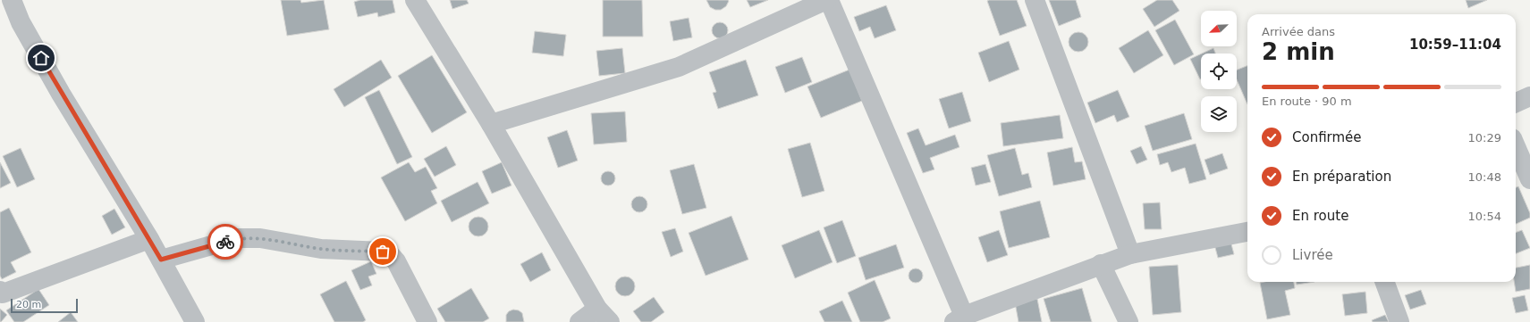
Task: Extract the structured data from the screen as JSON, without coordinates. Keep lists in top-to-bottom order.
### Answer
{
  "scale_bar": "20 m",
  "north": "bottom left",
  "page": {
    "heading": ["2 min", "Arrivée dans", "10:59–11:04"],
    "bar": "En route · 90 m",
    "list": [
      ["Confirmée", "10:29"],
      ["En préparation", "10:48"],
      ["En route", "10:54"],
      "Livrée"
    ],
    "scale": "20 m"
  }
}
